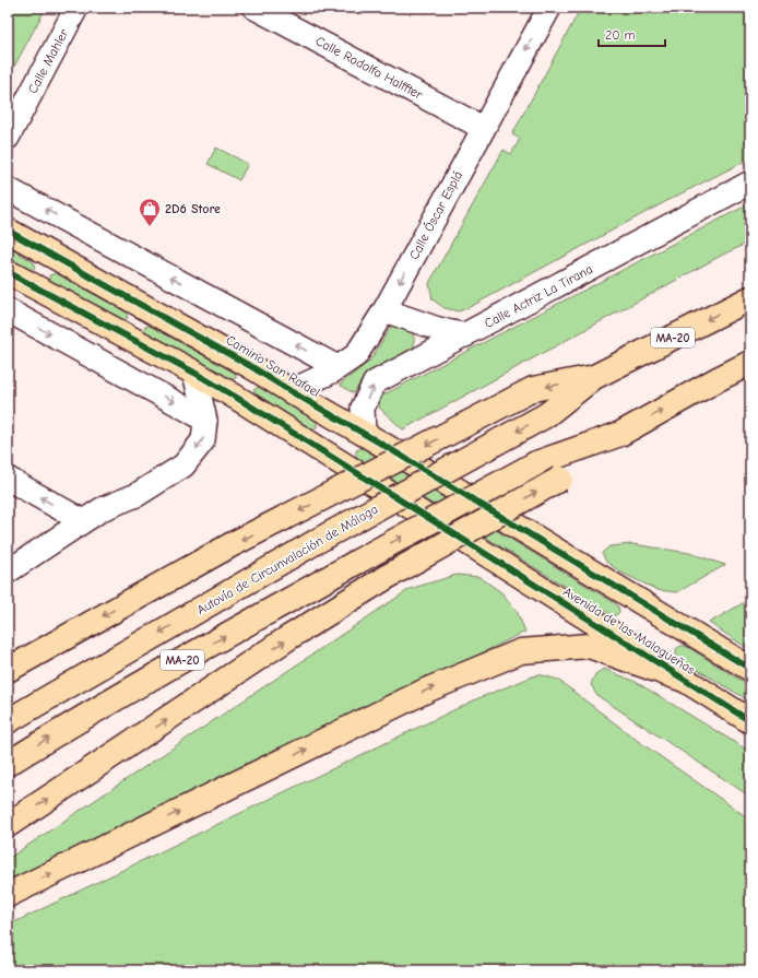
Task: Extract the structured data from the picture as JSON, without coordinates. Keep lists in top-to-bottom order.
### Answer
{
  "streets": {
    "main road": [
      "MA-20",
      "Camino San Rafael",
      "Autovía de Circunvalación de Málaga",
      "Avenida de las Malagueñas"
    ],
    "street": [
      "Calle Mahler",
      "Calle Rodolfo Halffter",
      "Calle Óscar Esplá",
      "Calle Actriz La Tirana"
    ]
  },
  "crossings": [
    ["Calle Rodolfo Halffter", "Calle Óscar Esplá"],
    ["Calle Óscar Esplá", "Camino San Rafael"],
    ["Calle Actriz La Tirana", "Camino San Rafael"]
  ],
  "one_way": ["Calle Óscar Esplá"],
  "places": {
    "shop": ["2D6 Store"]
  },
  "scale_bar": "20 m"
}
